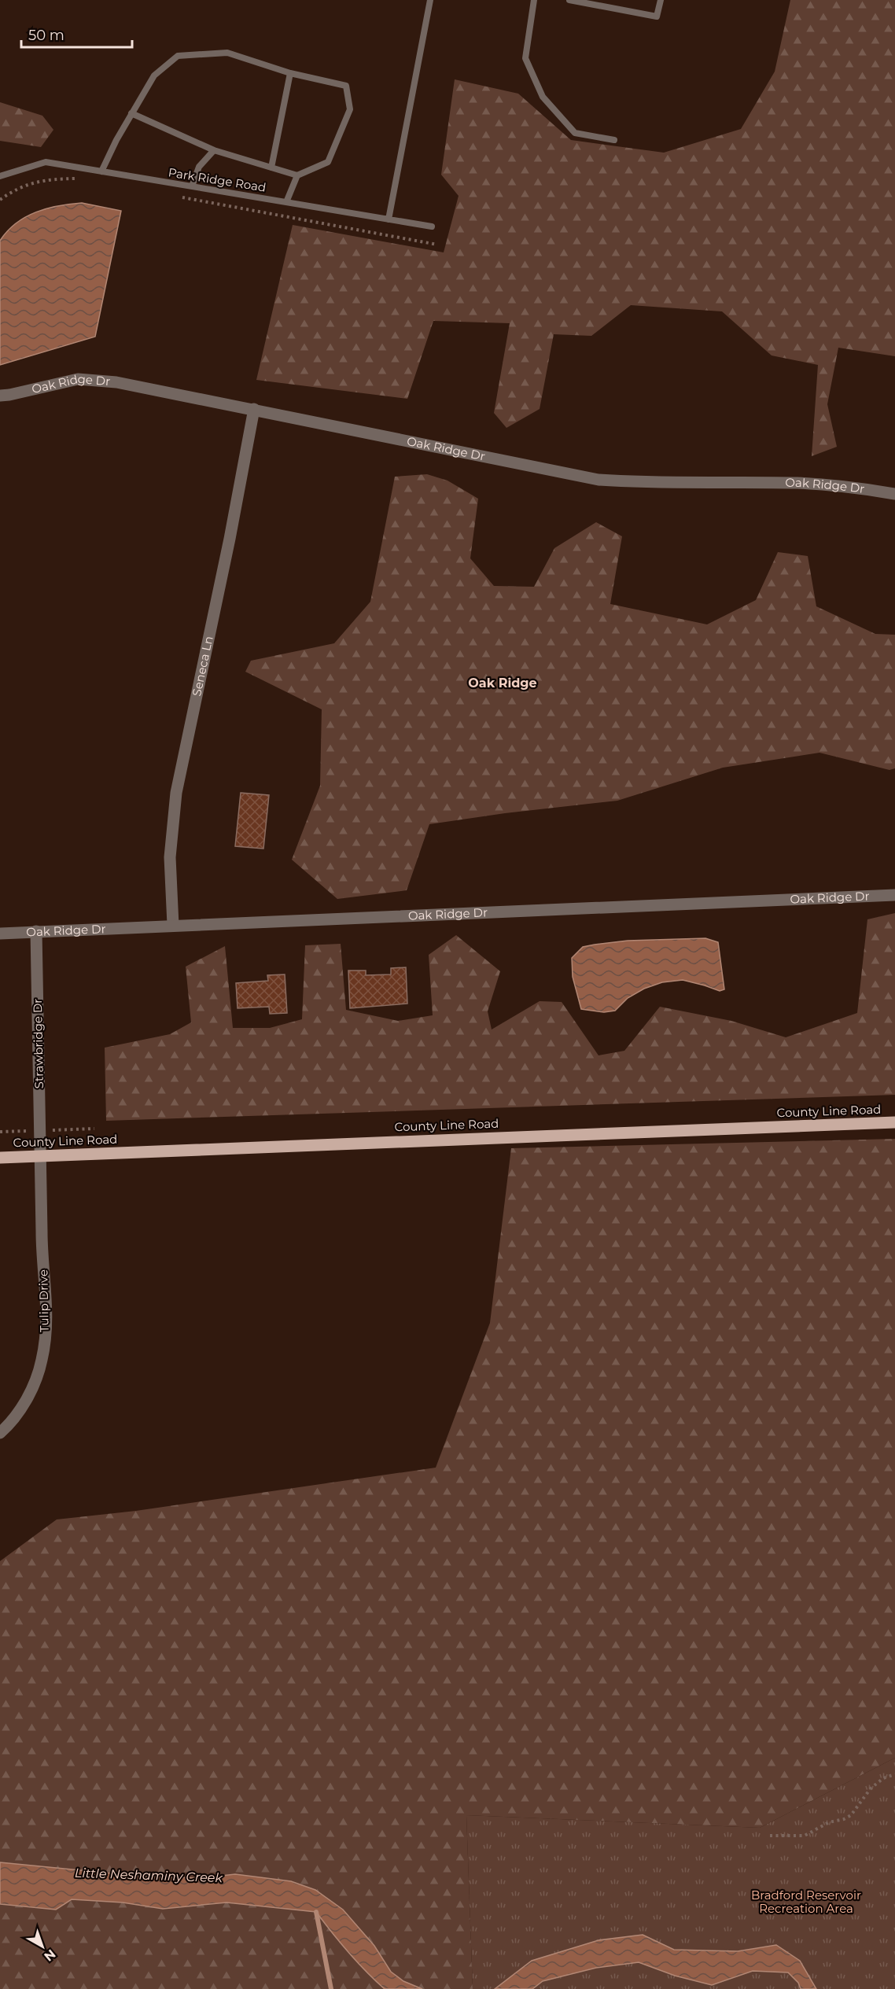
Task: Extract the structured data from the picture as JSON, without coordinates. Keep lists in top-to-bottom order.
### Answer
{
  "streets": {
    "main road": ["County Line Road"],
    "street": [
      "Oak Ridge Dr",
      "Seneca Ln",
      "Strawbridge Dr",
      "Tulip Drive"
    ],
    "lane": ["Park Ridge Road"]
  },
  "crossings": [
    ["Oak Ridge Dr", "Seneca Ln"],
    ["Oak Ridge Dr", "Strawbridge Dr"],
    ["Strawbridge Dr", "County Line Road"],
    ["Strawbridge Dr", "Tulip Drive"],
    ["County Line Road", "Tulip Drive"]
  ],
  "districts": ["Oak Ridge"],
  "water": ["Little Neshaminy Creek"],
  "parks": ["Bradford Reservoir Recreation Area"],
  "scale_bar": "50 m",
  "north": "bottom right"
}
